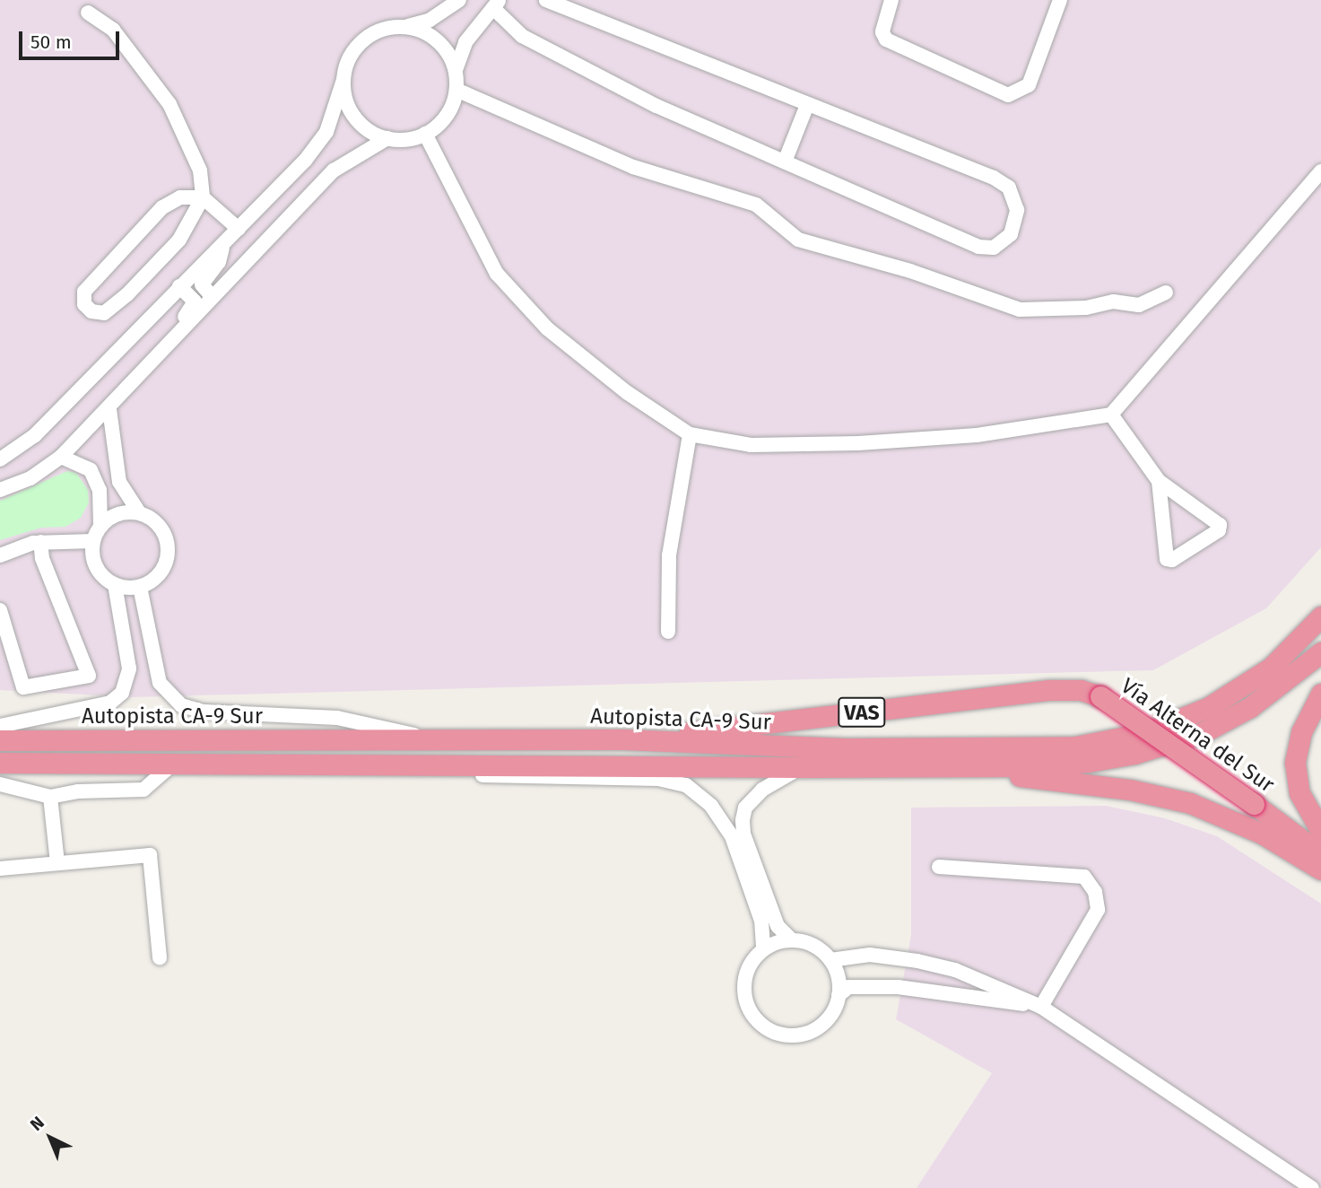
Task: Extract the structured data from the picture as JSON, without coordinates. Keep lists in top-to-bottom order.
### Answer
{
  "streets": {
    "highway": ["VAS", "Autopista CA-9 Sur", "Vía Alterna del Sur"]
  },
  "crossings": [
    ["Autopista CA-9 Sur", "Vía Alterna del Sur"]
  ],
  "scale_bar": "50 m",
  "north": "top left"
}
